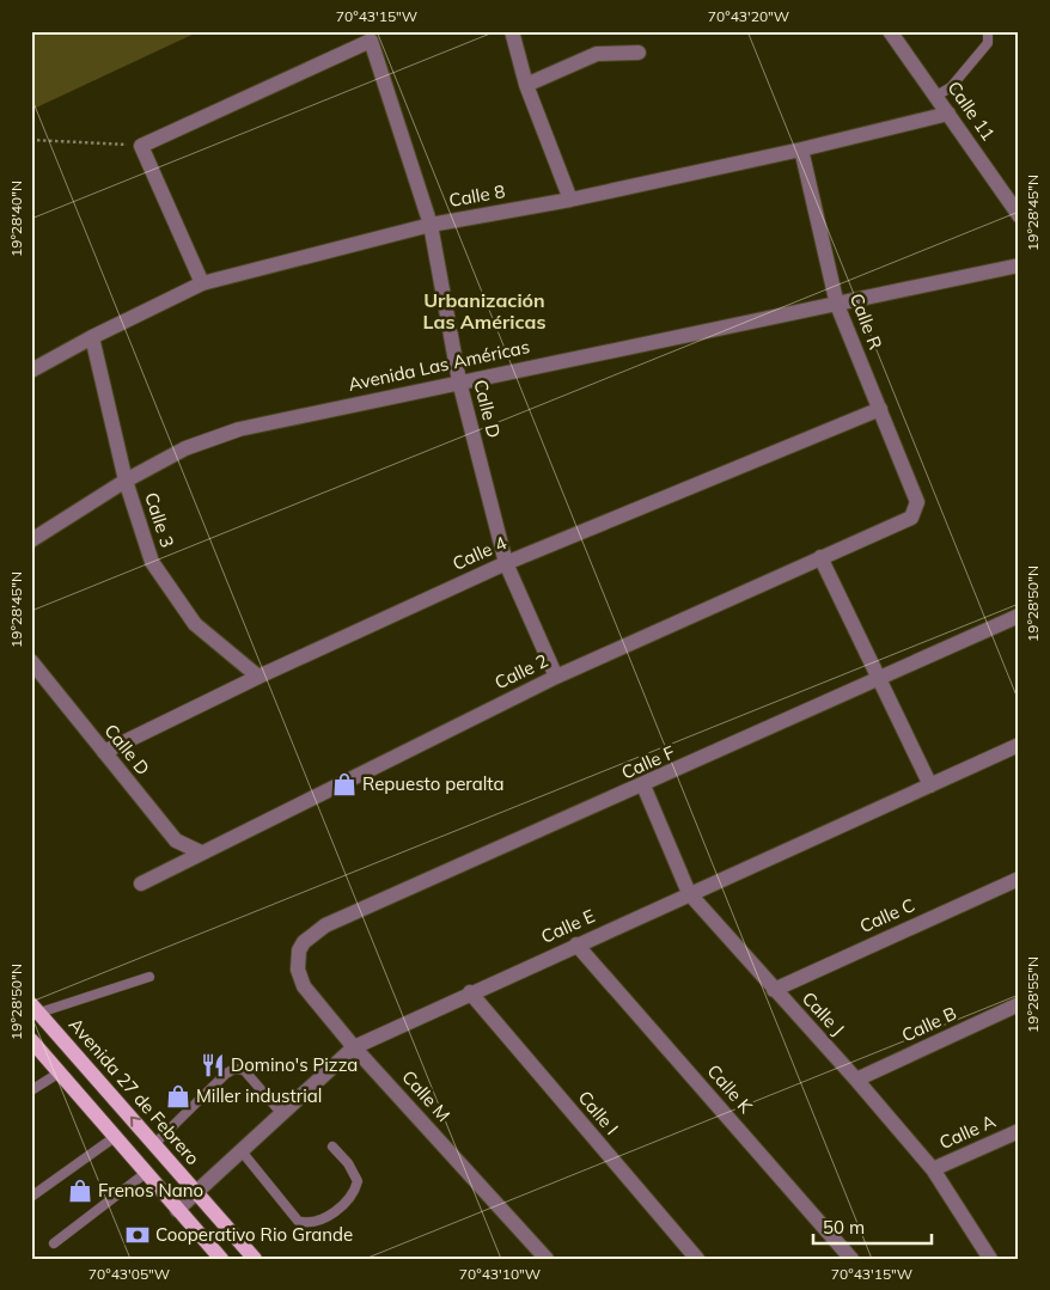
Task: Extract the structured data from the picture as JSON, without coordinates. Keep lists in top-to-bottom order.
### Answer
{
  "streets": {
    "main road": ["Avenida 27 de Febrero"],
    "street": [
      "Calle 11",
      "Calle 8",
      "Calle R",
      "Avenida Las Américas",
      "Calle D",
      "Calle 3",
      "Calle 4",
      "Calle 2",
      "Calle F",
      "Calle C",
      "Calle E",
      "Calle J",
      "Calle B",
      "Calle K",
      "Calle M",
      "Calle I",
      "Calle A"
    ]
  },
  "crossings": [
    ["Calle 11", "Calle 8"],
    ["Calle 8", "Calle R"],
    ["Calle 8", "Calle D"],
    ["Calle 8", "Calle 3"],
    ["Calle R", "Avenida Las Américas"],
    ["Calle R", "Calle 4"],
    ["Calle R", "Calle 2"],
    ["Avenida Las Américas", "Calle D"],
    ["Avenida Las Américas", "Calle 3"],
    ["Calle D", "Calle 4"],
    ["Calle D", "Calle 2"],
    ["Calle 3", "Calle 4"],
    ["Calle F", "Calle J"],
    ["Calle F", "Calle M"],
    ["Calle C", "Calle J"],
    ["Calle E", "Calle J"],
    ["Calle E", "Calle K"],
    ["Calle E", "Avenida 27 de Febrero"],
    ["Calle E", "Calle M"],
    ["Calle E", "Calle I"],
    ["Calle J", "Calle B"],
    ["Calle J", "Calle A"]
  ],
  "districts": ["Urbanización Las Américas"],
  "places": {
    "shop": ["Repuesto peralta", "Miller industrial", "Frenos Nano"],
    "restaurant": ["Domino's Pizza"],
    "bank": ["Cooperativo Rio Grande"]
  },
  "scale_bar": "50 m",
  "coordinates": [
    "70°43'15\"W",
    "70°43'20\"W",
    "19°28'45\"N",
    "19°28'40\"N",
    "19°28'50\"N",
    "19°28'55\"N",
    "70°43'05\"W",
    "70°43'10\"W"
  ]
}
